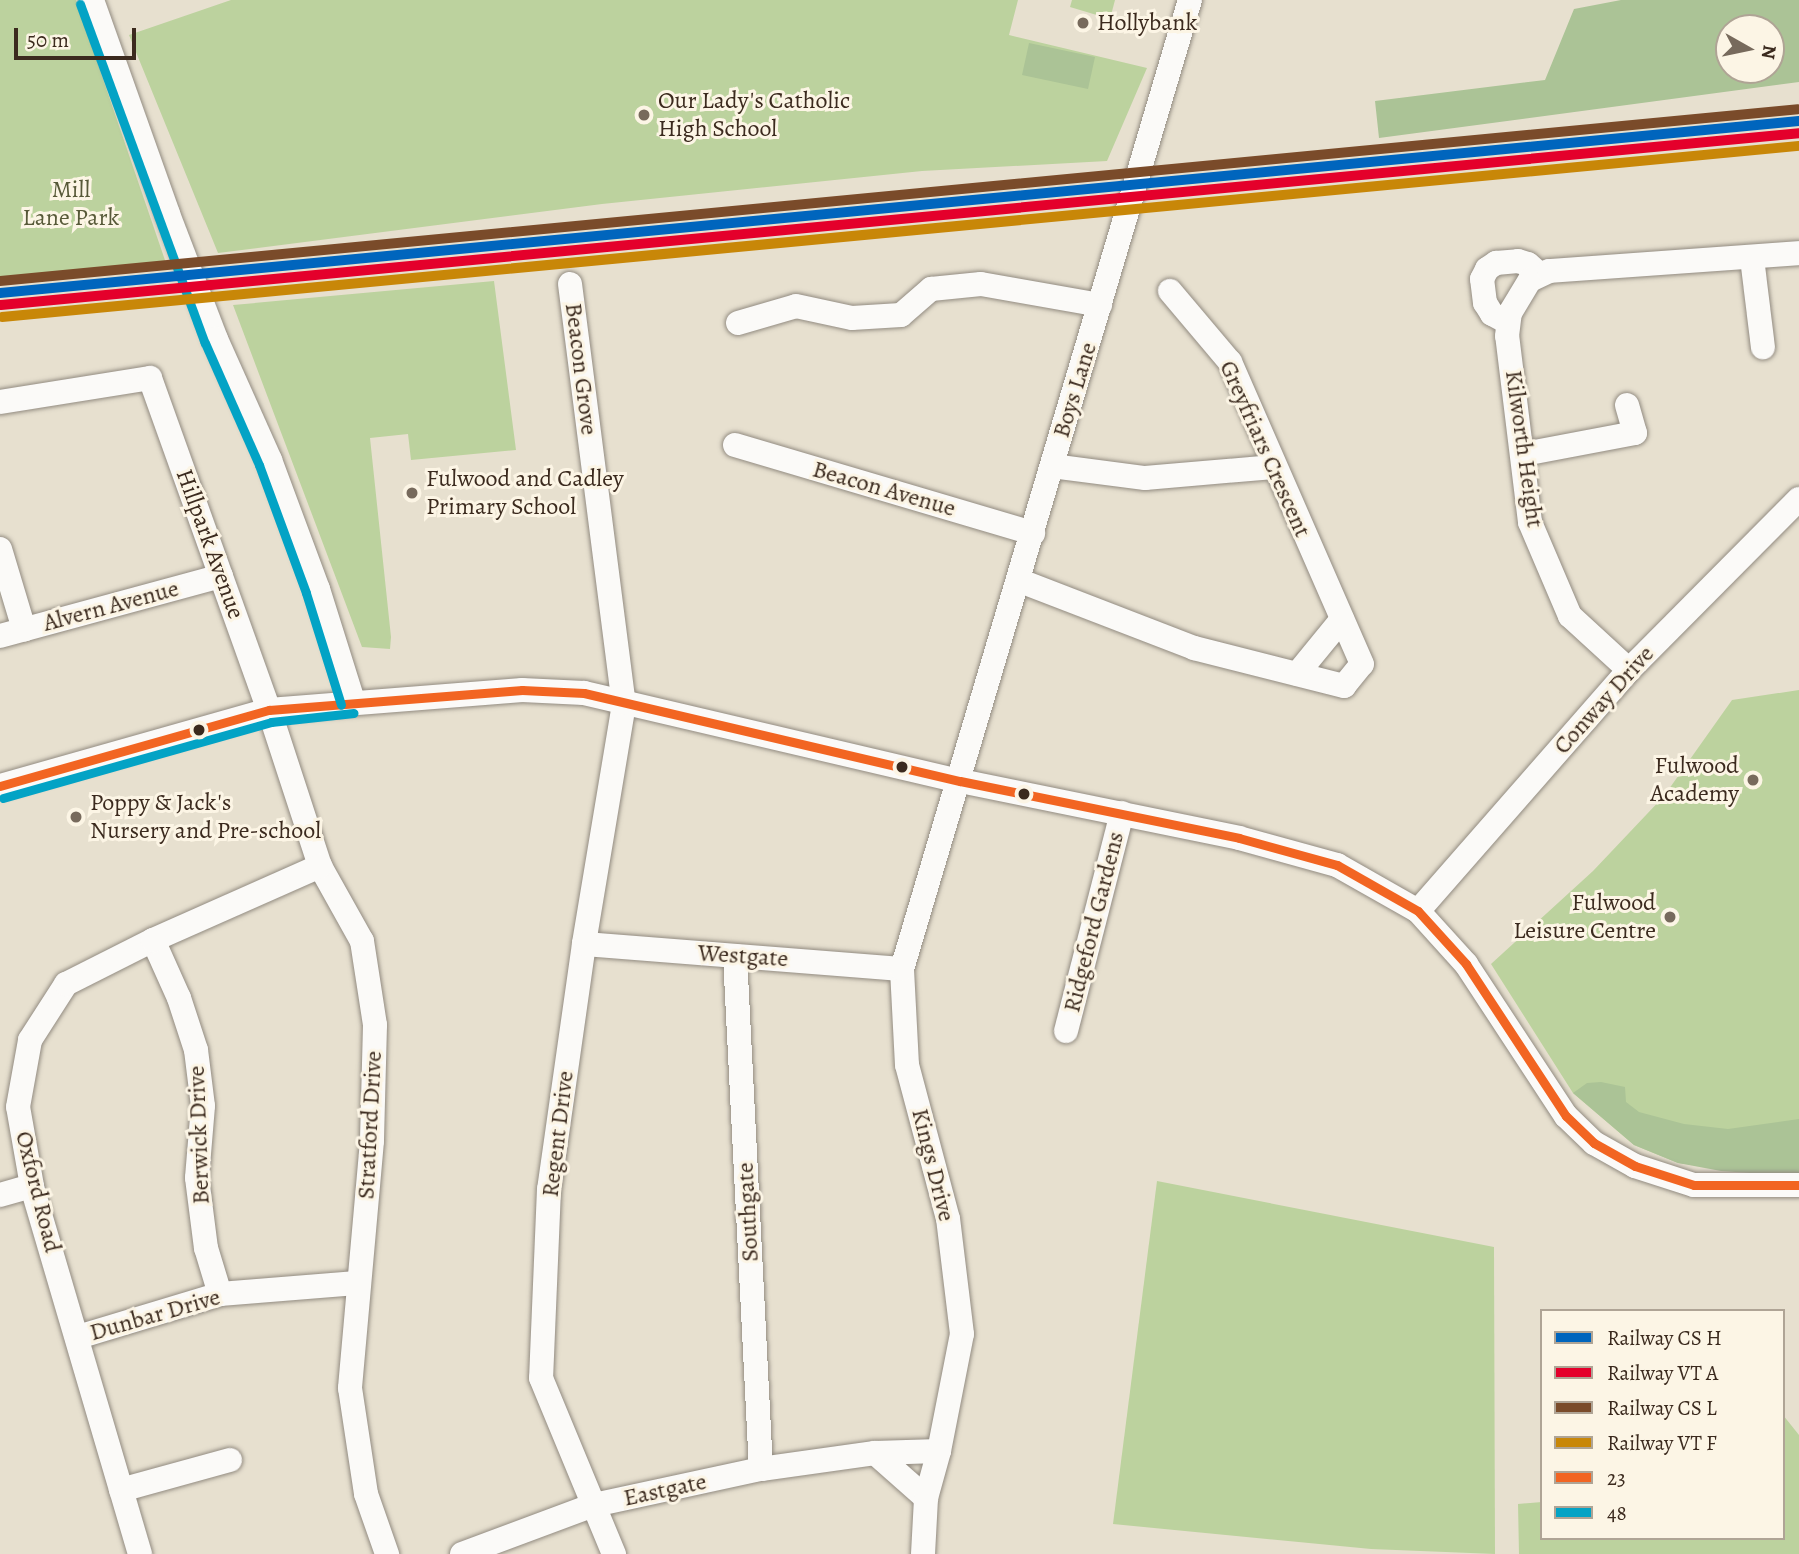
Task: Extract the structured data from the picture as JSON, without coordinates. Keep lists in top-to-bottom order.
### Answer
{
  "streets": {
    "street": [
      "Beacon Grove",
      "Boys Lane",
      "Greyfriars Crescent",
      "Kilworth Height",
      "Beacon Avenue",
      "Hillpark Avenue",
      "Alvern Avenue",
      "Conway Drive",
      "Ridgeford Gardens",
      "Westgate",
      "Stratford Drive",
      "Regent Drive",
      "Berwick Drive",
      "Kings Drive",
      "Oxford Road",
      "Southgate",
      "Dunbar Drive",
      "Eastgate"
    ]
  },
  "crossings": [
    ["Beacon Grove", "Regent Drive"],
    ["Boys Lane", "Greyfriars Crescent"],
    ["Boys Lane", "Beacon Avenue"],
    ["Boys Lane", "Kings Drive"],
    ["Kilworth Height", "Conway Drive"],
    ["Hillpark Avenue", "Alvern Avenue"],
    ["Hillpark Avenue", "Stratford Drive"],
    ["Westgate", "Regent Drive"],
    ["Westgate", "Kings Drive"],
    ["Westgate", "Southgate"],
    ["Stratford Drive", "Oxford Road"],
    ["Stratford Drive", "Dunbar Drive"],
    ["Regent Drive", "Eastgate"],
    ["Berwick Drive", "Oxford Road"],
    ["Berwick Drive", "Dunbar Drive"],
    ["Kings Drive", "Eastgate"],
    ["Oxford Road", "Dunbar Drive"],
    ["Southgate", "Eastgate"]
  ],
  "parks": ["Mill Lane Park"],
  "places": [
    "Hollybank",
    "Our Lady's Catholic High School",
    "Fulwood and Cadley Primary School",
    "Fulwood Academy",
    "Poppy & Jack's Nursery and Pre-school",
    "Fulwood Leisure Centre"
  ],
  "lines": ["transit line 48", "transit line 23"],
  "legend": [
    "Railway CS H",
    "Railway VT A",
    "Railway CS L",
    "Railway VT F",
    "23",
    "48"
  ],
  "scale_bar": "50 m",
  "north": "right"
}
